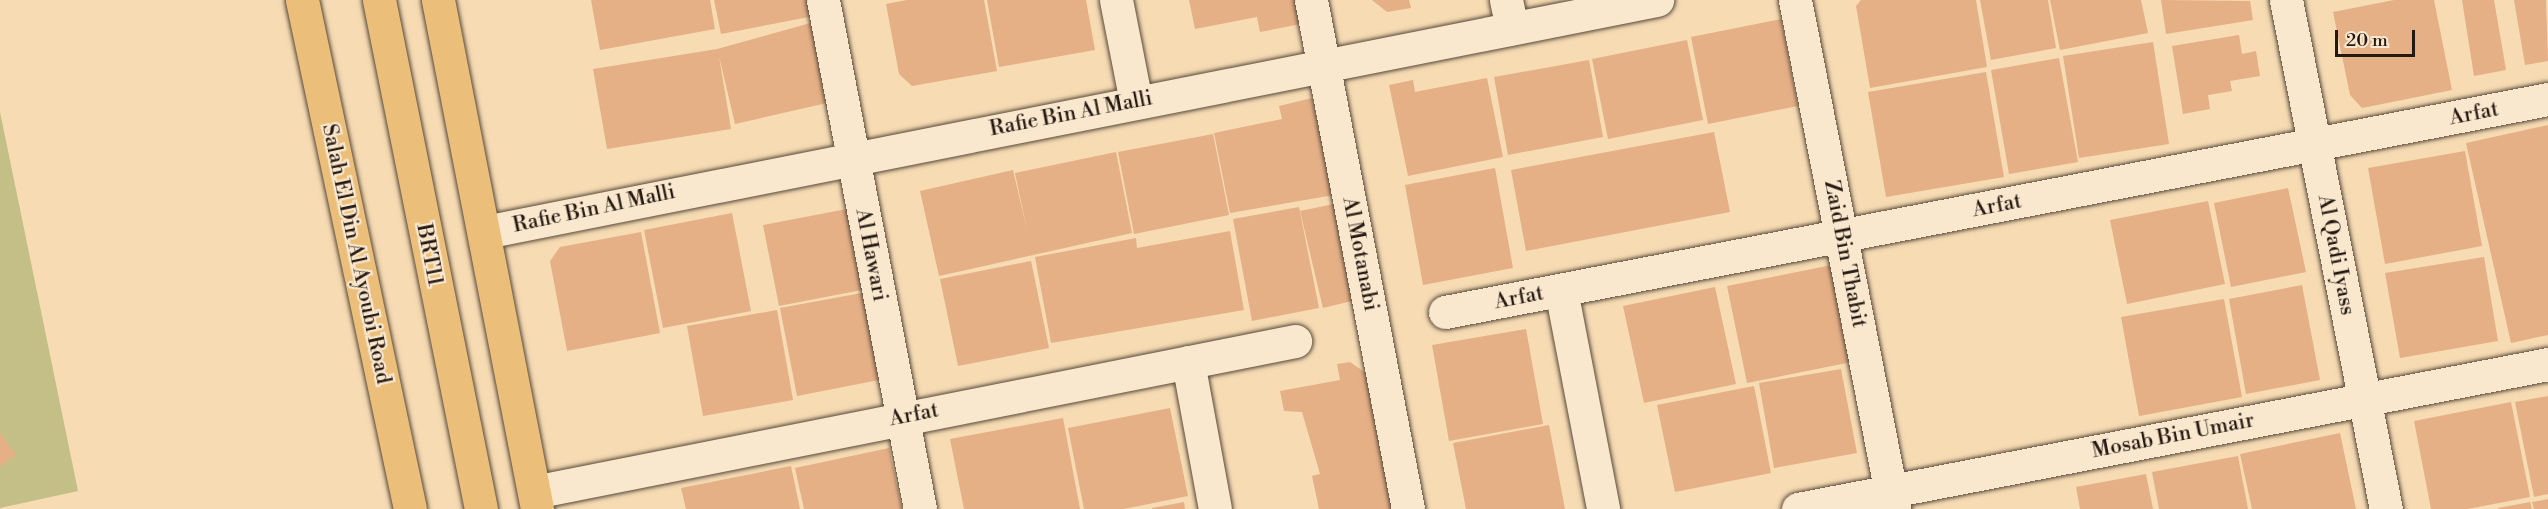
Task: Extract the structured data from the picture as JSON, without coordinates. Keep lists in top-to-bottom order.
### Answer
{
  "streets": {
    "main road": ["Salah El Din Al Ayoubi Road", "BRT11"],
    "street": [
      "Rafie Bin Al Malli",
      "Arfat",
      "Al Motanabi",
      "Zaid Bin Thabit",
      "Al Hawari",
      "Al Qadi Iyass",
      "Mosab Bin Umair"
    ]
  },
  "crossings": [
    ["Rafie Bin Al Malli", "Al Motanabi"],
    ["Rafie Bin Al Malli", "Al Hawari"],
    ["Arfat", "Zaid Bin Thabit"],
    ["Arfat", "Al Hawari"],
    ["Arfat", "Al Qadi Iyass"],
    ["Zaid Bin Thabit", "Mosab Bin Umair"],
    ["Al Qadi Iyass", "Mosab Bin Umair"]
  ],
  "scale_bar": "20 m"
}
